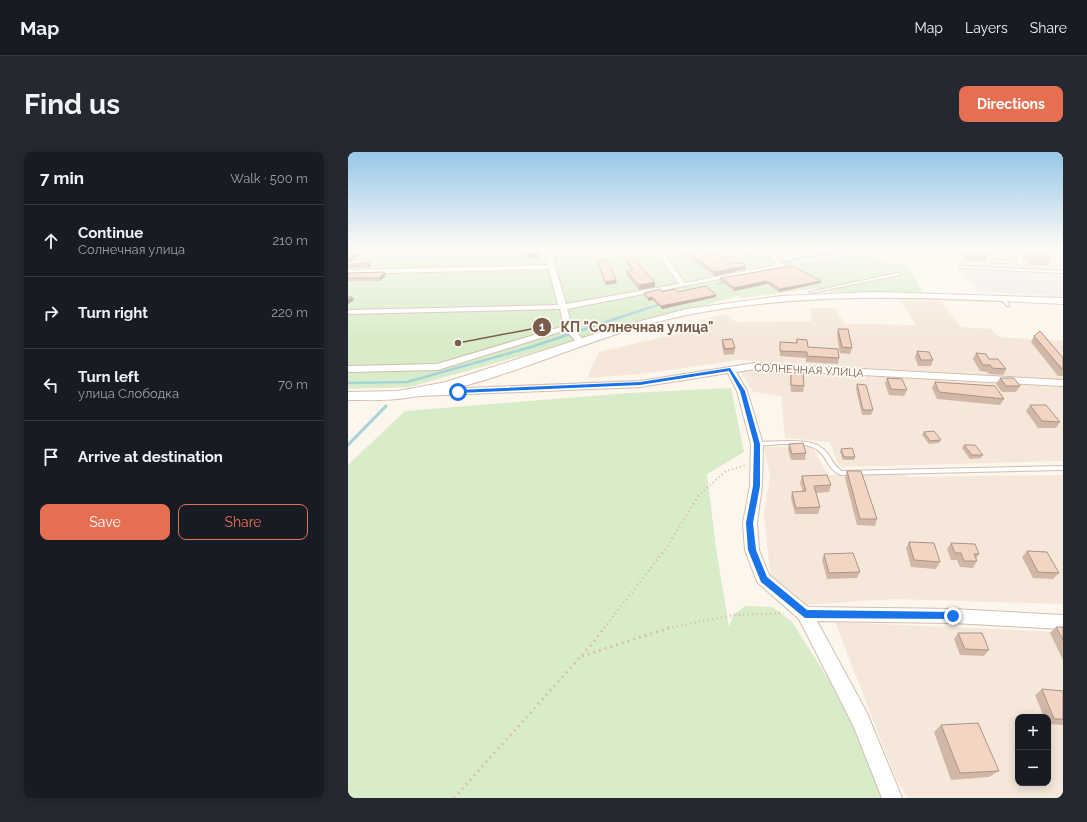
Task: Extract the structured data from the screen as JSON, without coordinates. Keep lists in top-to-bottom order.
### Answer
{
  "streets": {
    "street": ["СОЛНЕЧНАЯ УЛИЦА"]
  },
  "places": ["КП \"Солнечная улица\""],
  "page": {
    "header": "Map",
    "nav": ["Map", "Layers", "Share"],
    "buttons": [
      "Directions",
      ["Save", "Share"]
    ],
    "title": "Find us",
    "heading": ["7 min", "Walk · 500 m"],
    "list": [
      ["Continue", "Солнечная улица", "210 m"],
      ["Turn right", "220 m"],
      ["Turn left", "улица Слободка", "70 m"],
      "Arrive at destination"
    ],
    "map_buttons": ["+", "−"]
  }
}
